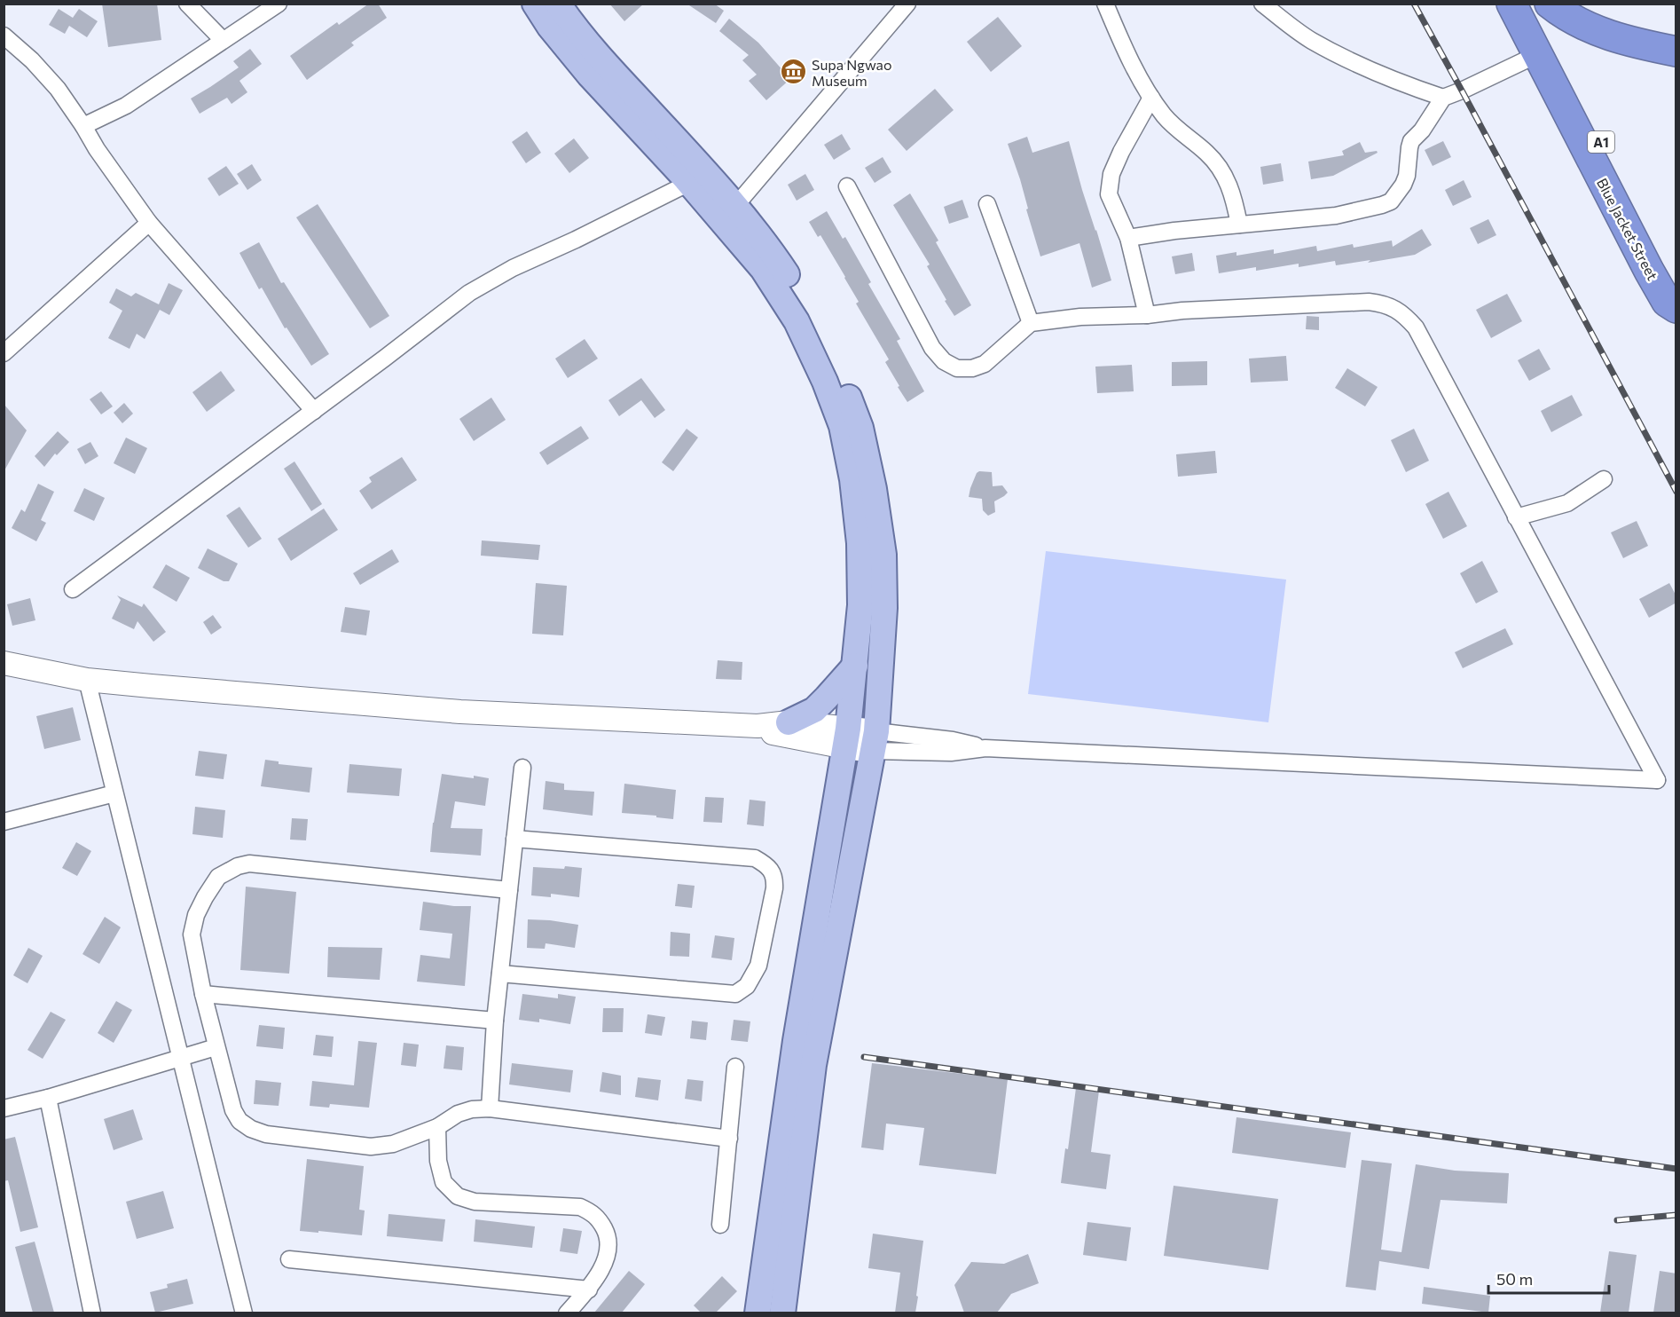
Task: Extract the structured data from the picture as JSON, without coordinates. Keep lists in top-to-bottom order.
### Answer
{
  "streets": {
    "highway": ["A1", "Blue Jacket Street"]
  },
  "places": {
    "museum": ["Supa Ngwao Museum"]
  },
  "scale_bar": "50 m"
}
